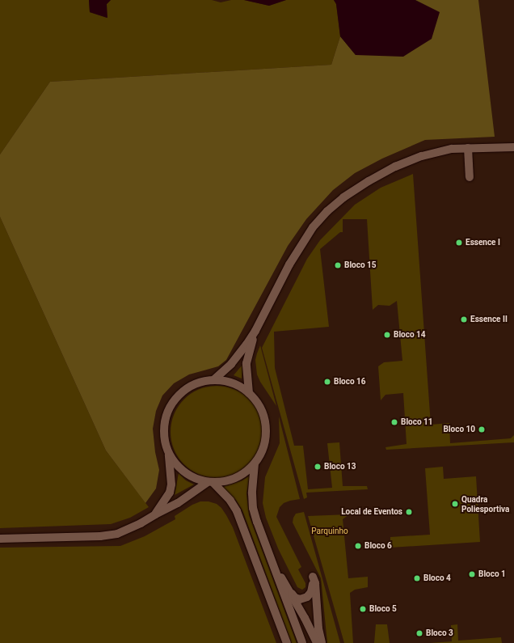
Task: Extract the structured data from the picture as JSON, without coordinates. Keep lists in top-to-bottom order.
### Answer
{
  "parks": ["Parquinho"],
  "places": [
    "Essence I",
    "Bloco 15",
    "Essence II",
    "Bloco 14",
    "Bloco 16",
    "Bloco 11",
    "Bloco 10",
    "Bloco 13",
    "Quadra Poliesportiva",
    "Local de Eventos",
    "Bloco 6",
    "Bloco 1",
    "Bloco 4",
    "Bloco 5",
    "Bloco 3"
  ]
}
